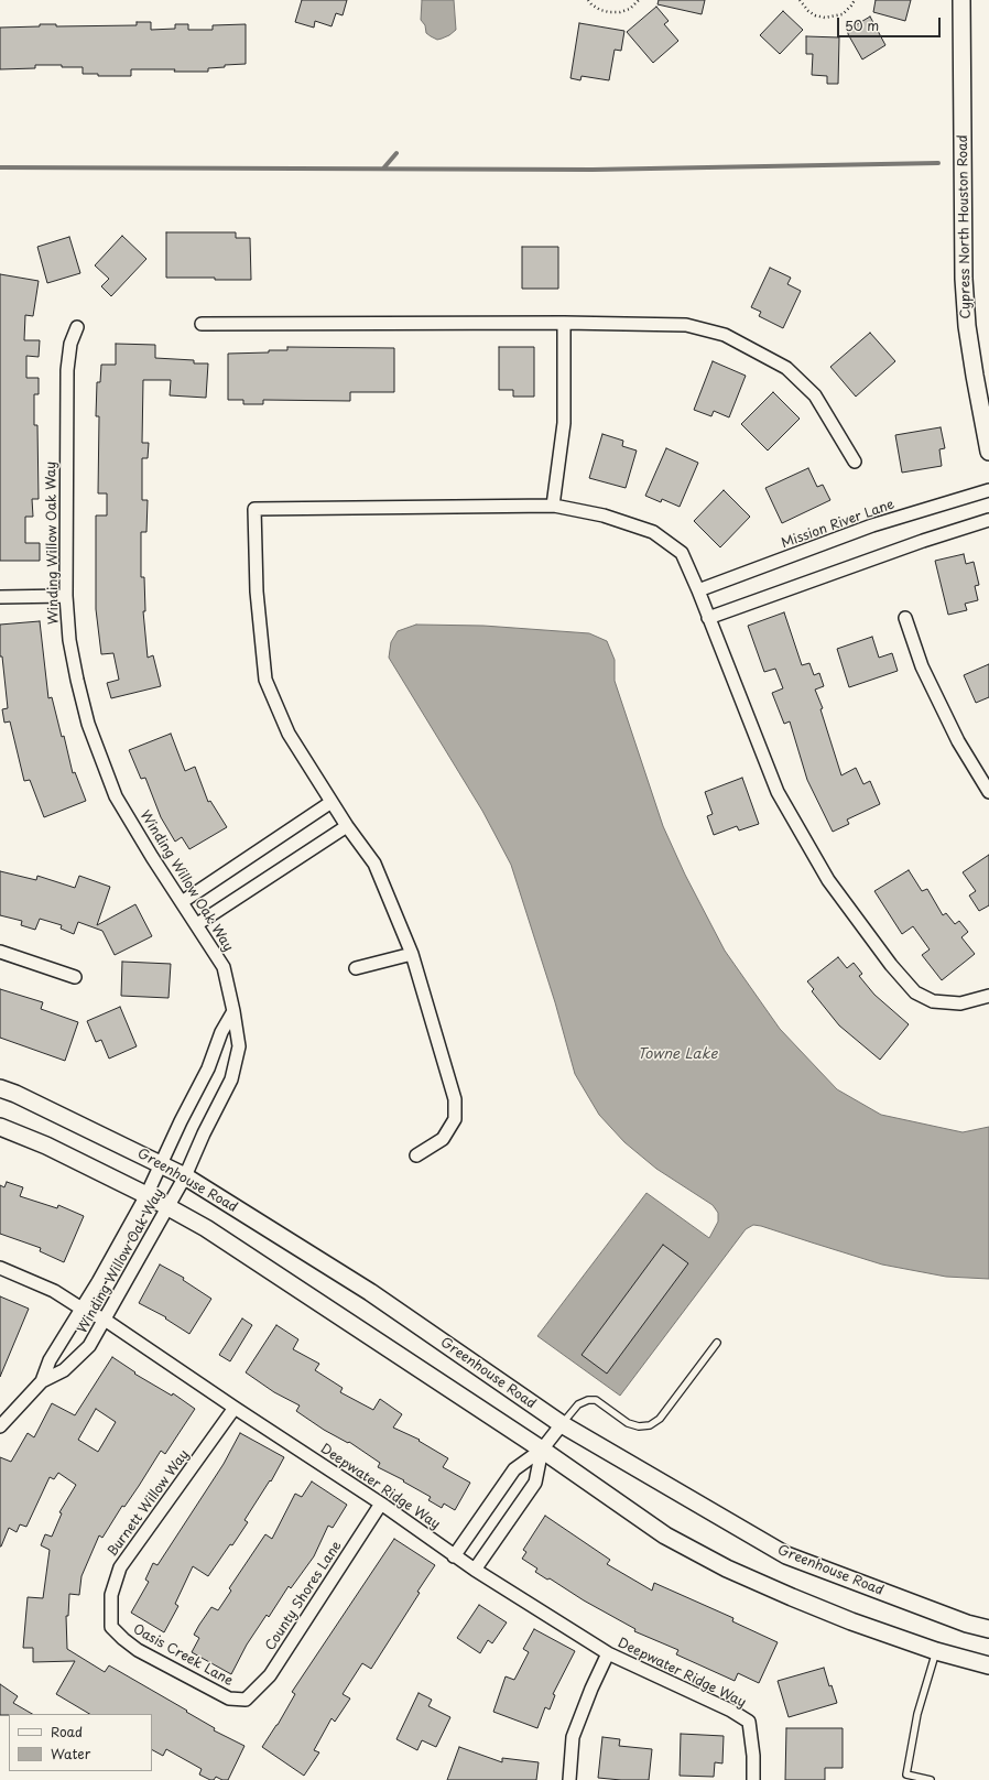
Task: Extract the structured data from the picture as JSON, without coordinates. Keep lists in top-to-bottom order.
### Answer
{
  "streets": {
    "street": [
      "Cypress North Houston Road",
      "Mission River Lane",
      "Winding Willow Oak Way",
      "Greenhouse Road",
      "Deepwater Ridge Way",
      "Burnett Willow Way",
      "County Shores Lane",
      "Oasis Creek Lane"
    ]
  },
  "crossings": [
    ["Winding Willow Oak Way", "Greenhouse Road"],
    ["Winding Willow Oak Way", "Deepwater Ridge Way"],
    ["Deepwater Ridge Way", "Burnett Willow Way"],
    ["Deepwater Ridge Way", "County Shores Lane"],
    ["Burnett Willow Way", "Oasis Creek Lane"],
    ["County Shores Lane", "Oasis Creek Lane"]
  ],
  "water": ["Towne Lake"],
  "legend": ["Road", "Water"],
  "scale_bar": "50 m"
}
